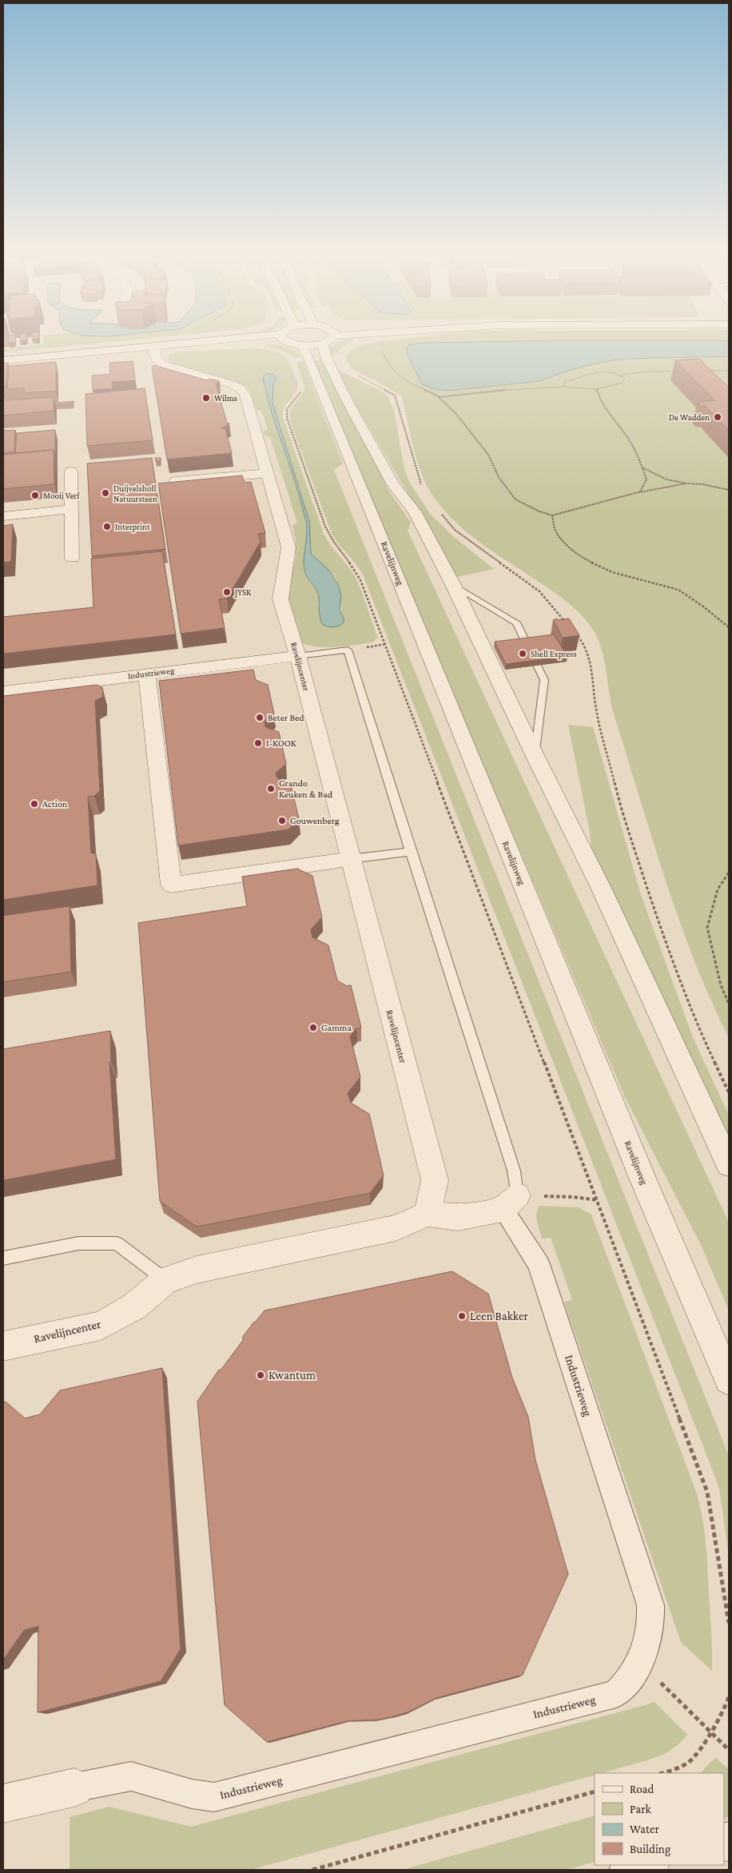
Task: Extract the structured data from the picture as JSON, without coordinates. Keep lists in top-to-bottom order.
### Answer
{
  "streets": {
    "street": ["Ravelijnweg", "Ravelijncenter", "Industrieweg"]
  },
  "crossings": [
    ["Ravelijncenter", "Industrieweg"]
  ],
  "places": [
    "Wilms",
    "De Wadden",
    "Duijvelshoff Natuursteen",
    "Mooij Verf",
    "Interprint",
    "JYSK",
    "Shell Express",
    "Beter Bed",
    "I-KOOK",
    "Grando Keuken & Bad",
    "Action",
    "Gouwenberg",
    "Gamma",
    "Leen Bakker",
    "Kwantum"
  ],
  "legend": [
    "Road",
    "Park",
    "Water",
    "Building"
  ]
}
